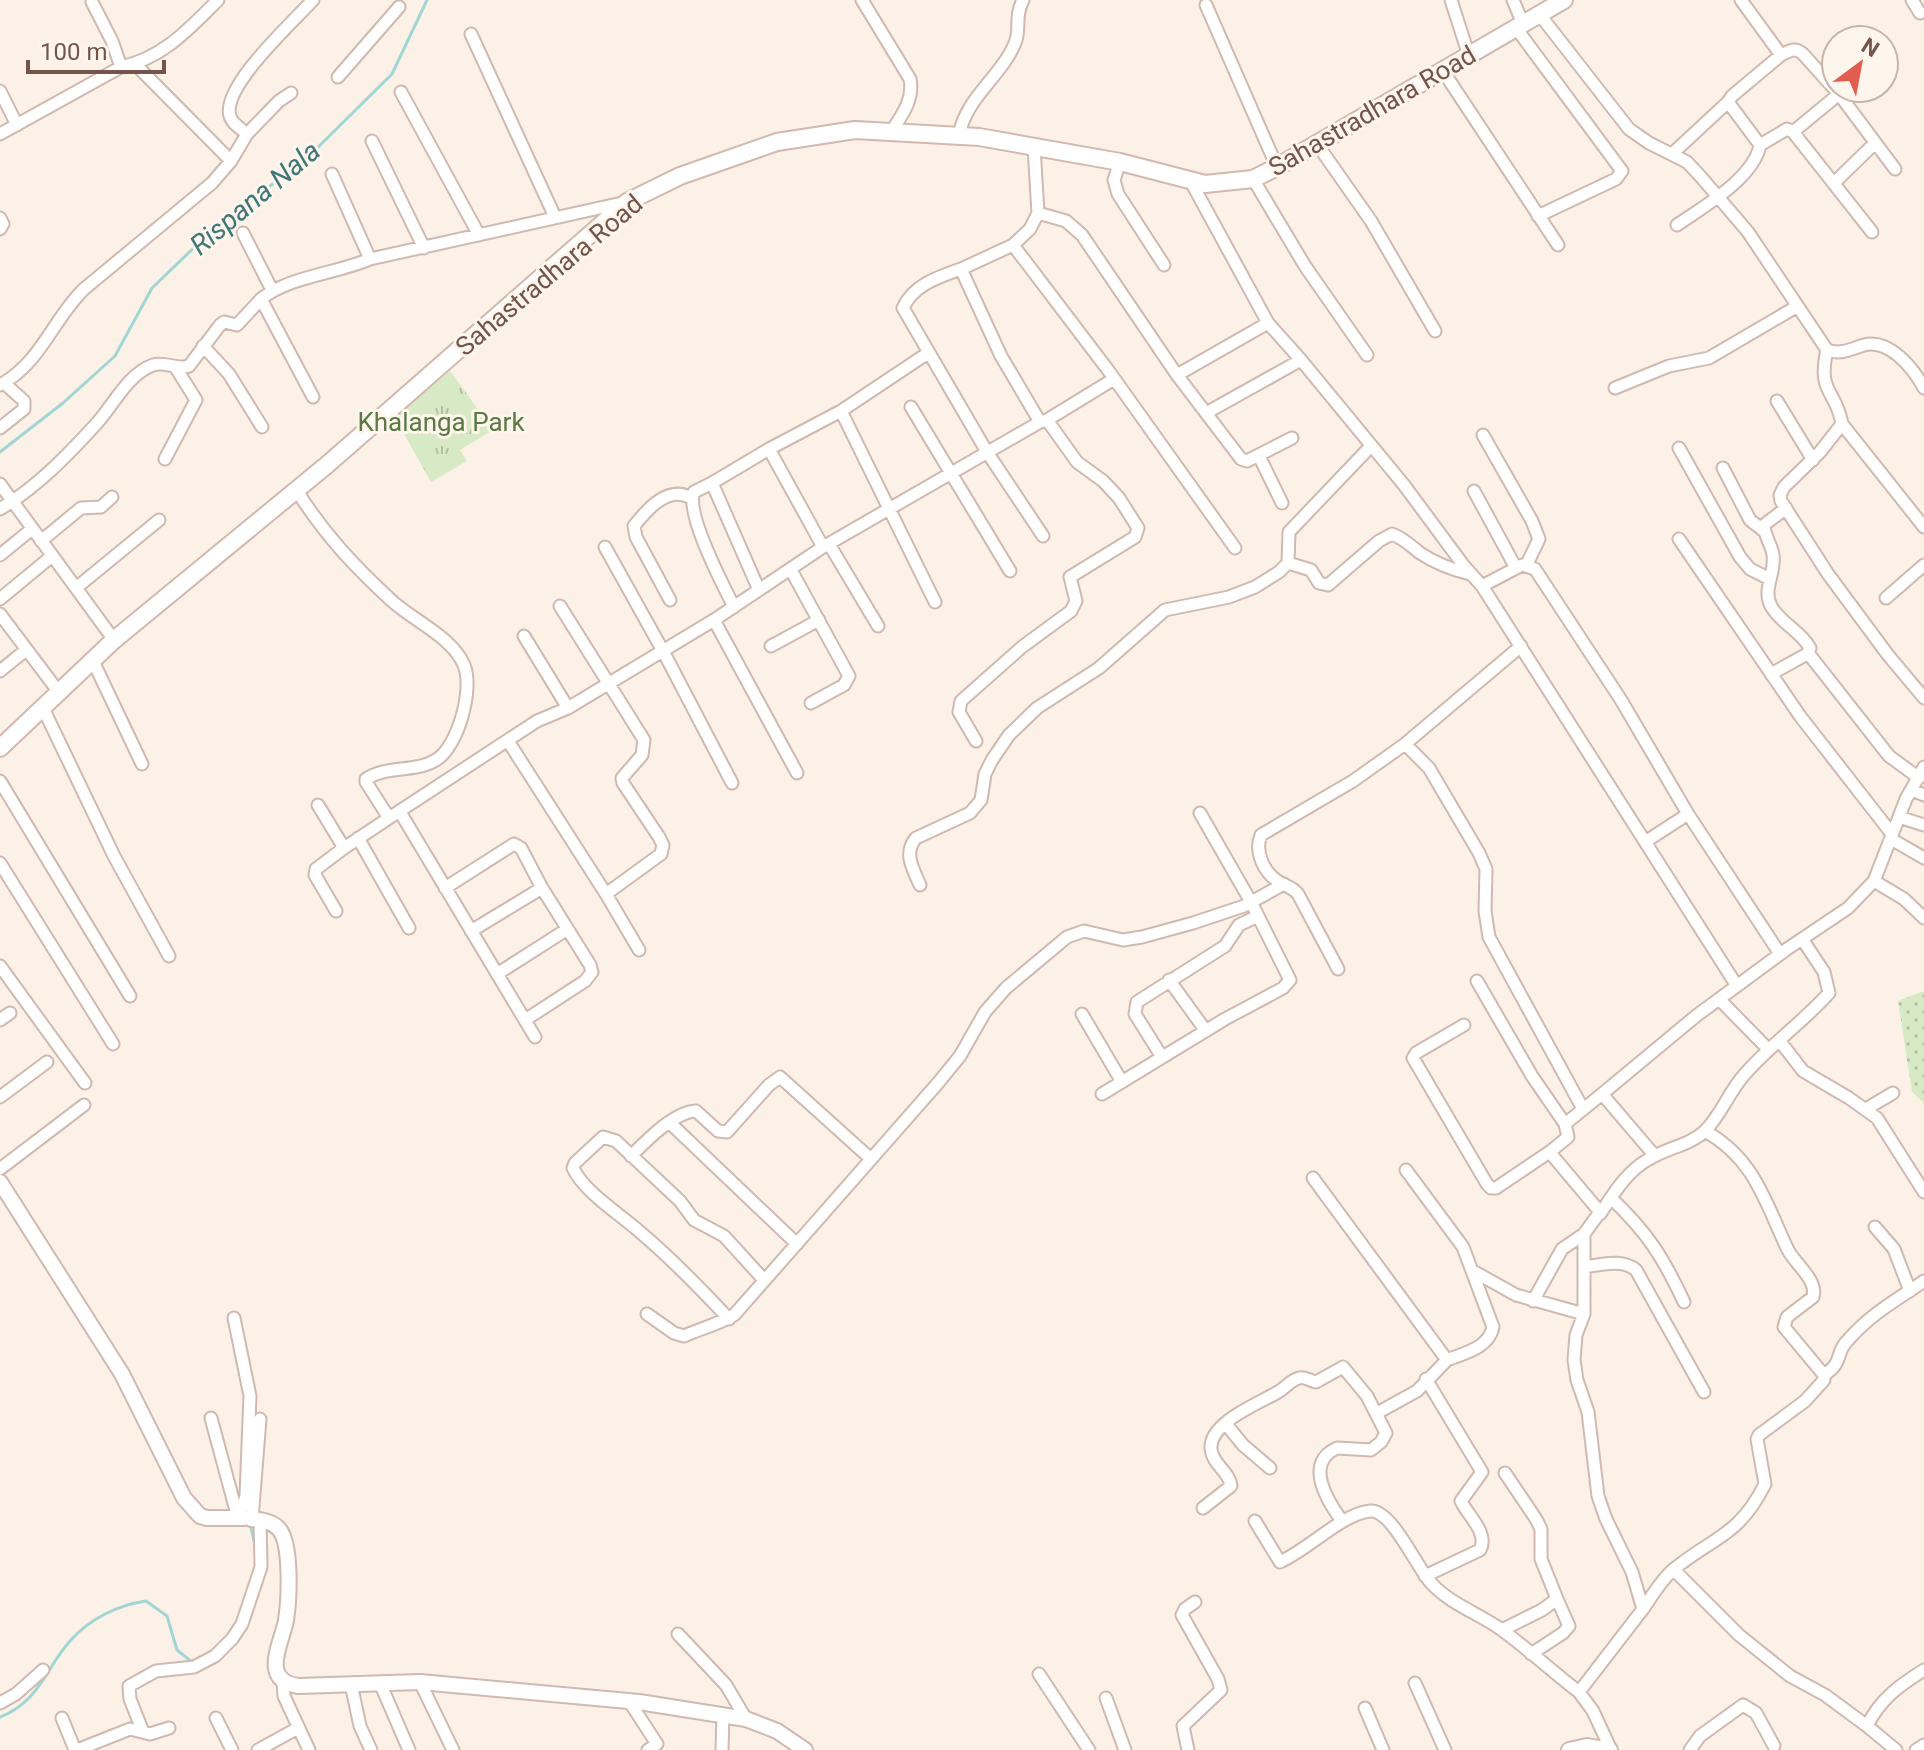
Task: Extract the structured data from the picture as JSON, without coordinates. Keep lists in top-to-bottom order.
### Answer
{
  "streets": {
    "main road": ["Sahastradhara Road"]
  },
  "water": ["Rispana Nala"],
  "parks": ["Khalanga Park"],
  "scale_bar": "100 m",
  "north": "top right"
}
